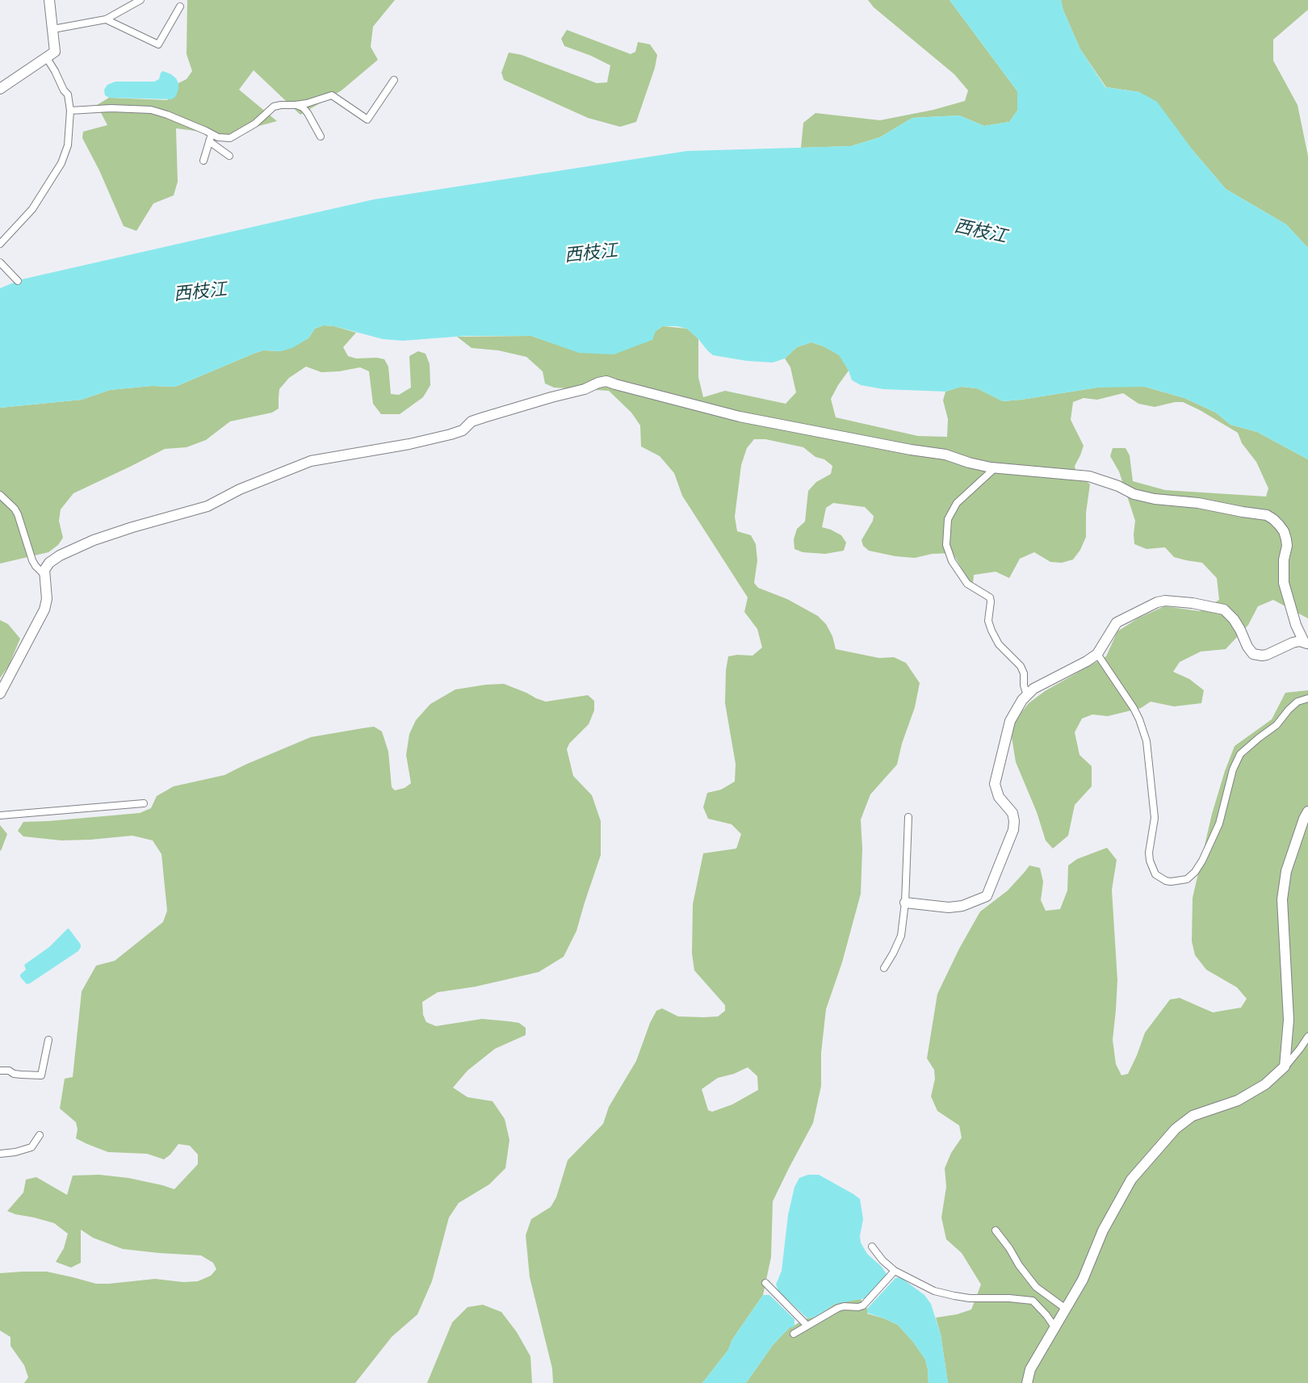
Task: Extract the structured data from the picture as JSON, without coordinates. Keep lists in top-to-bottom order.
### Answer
{
  "water": ["西枝江"]
}
